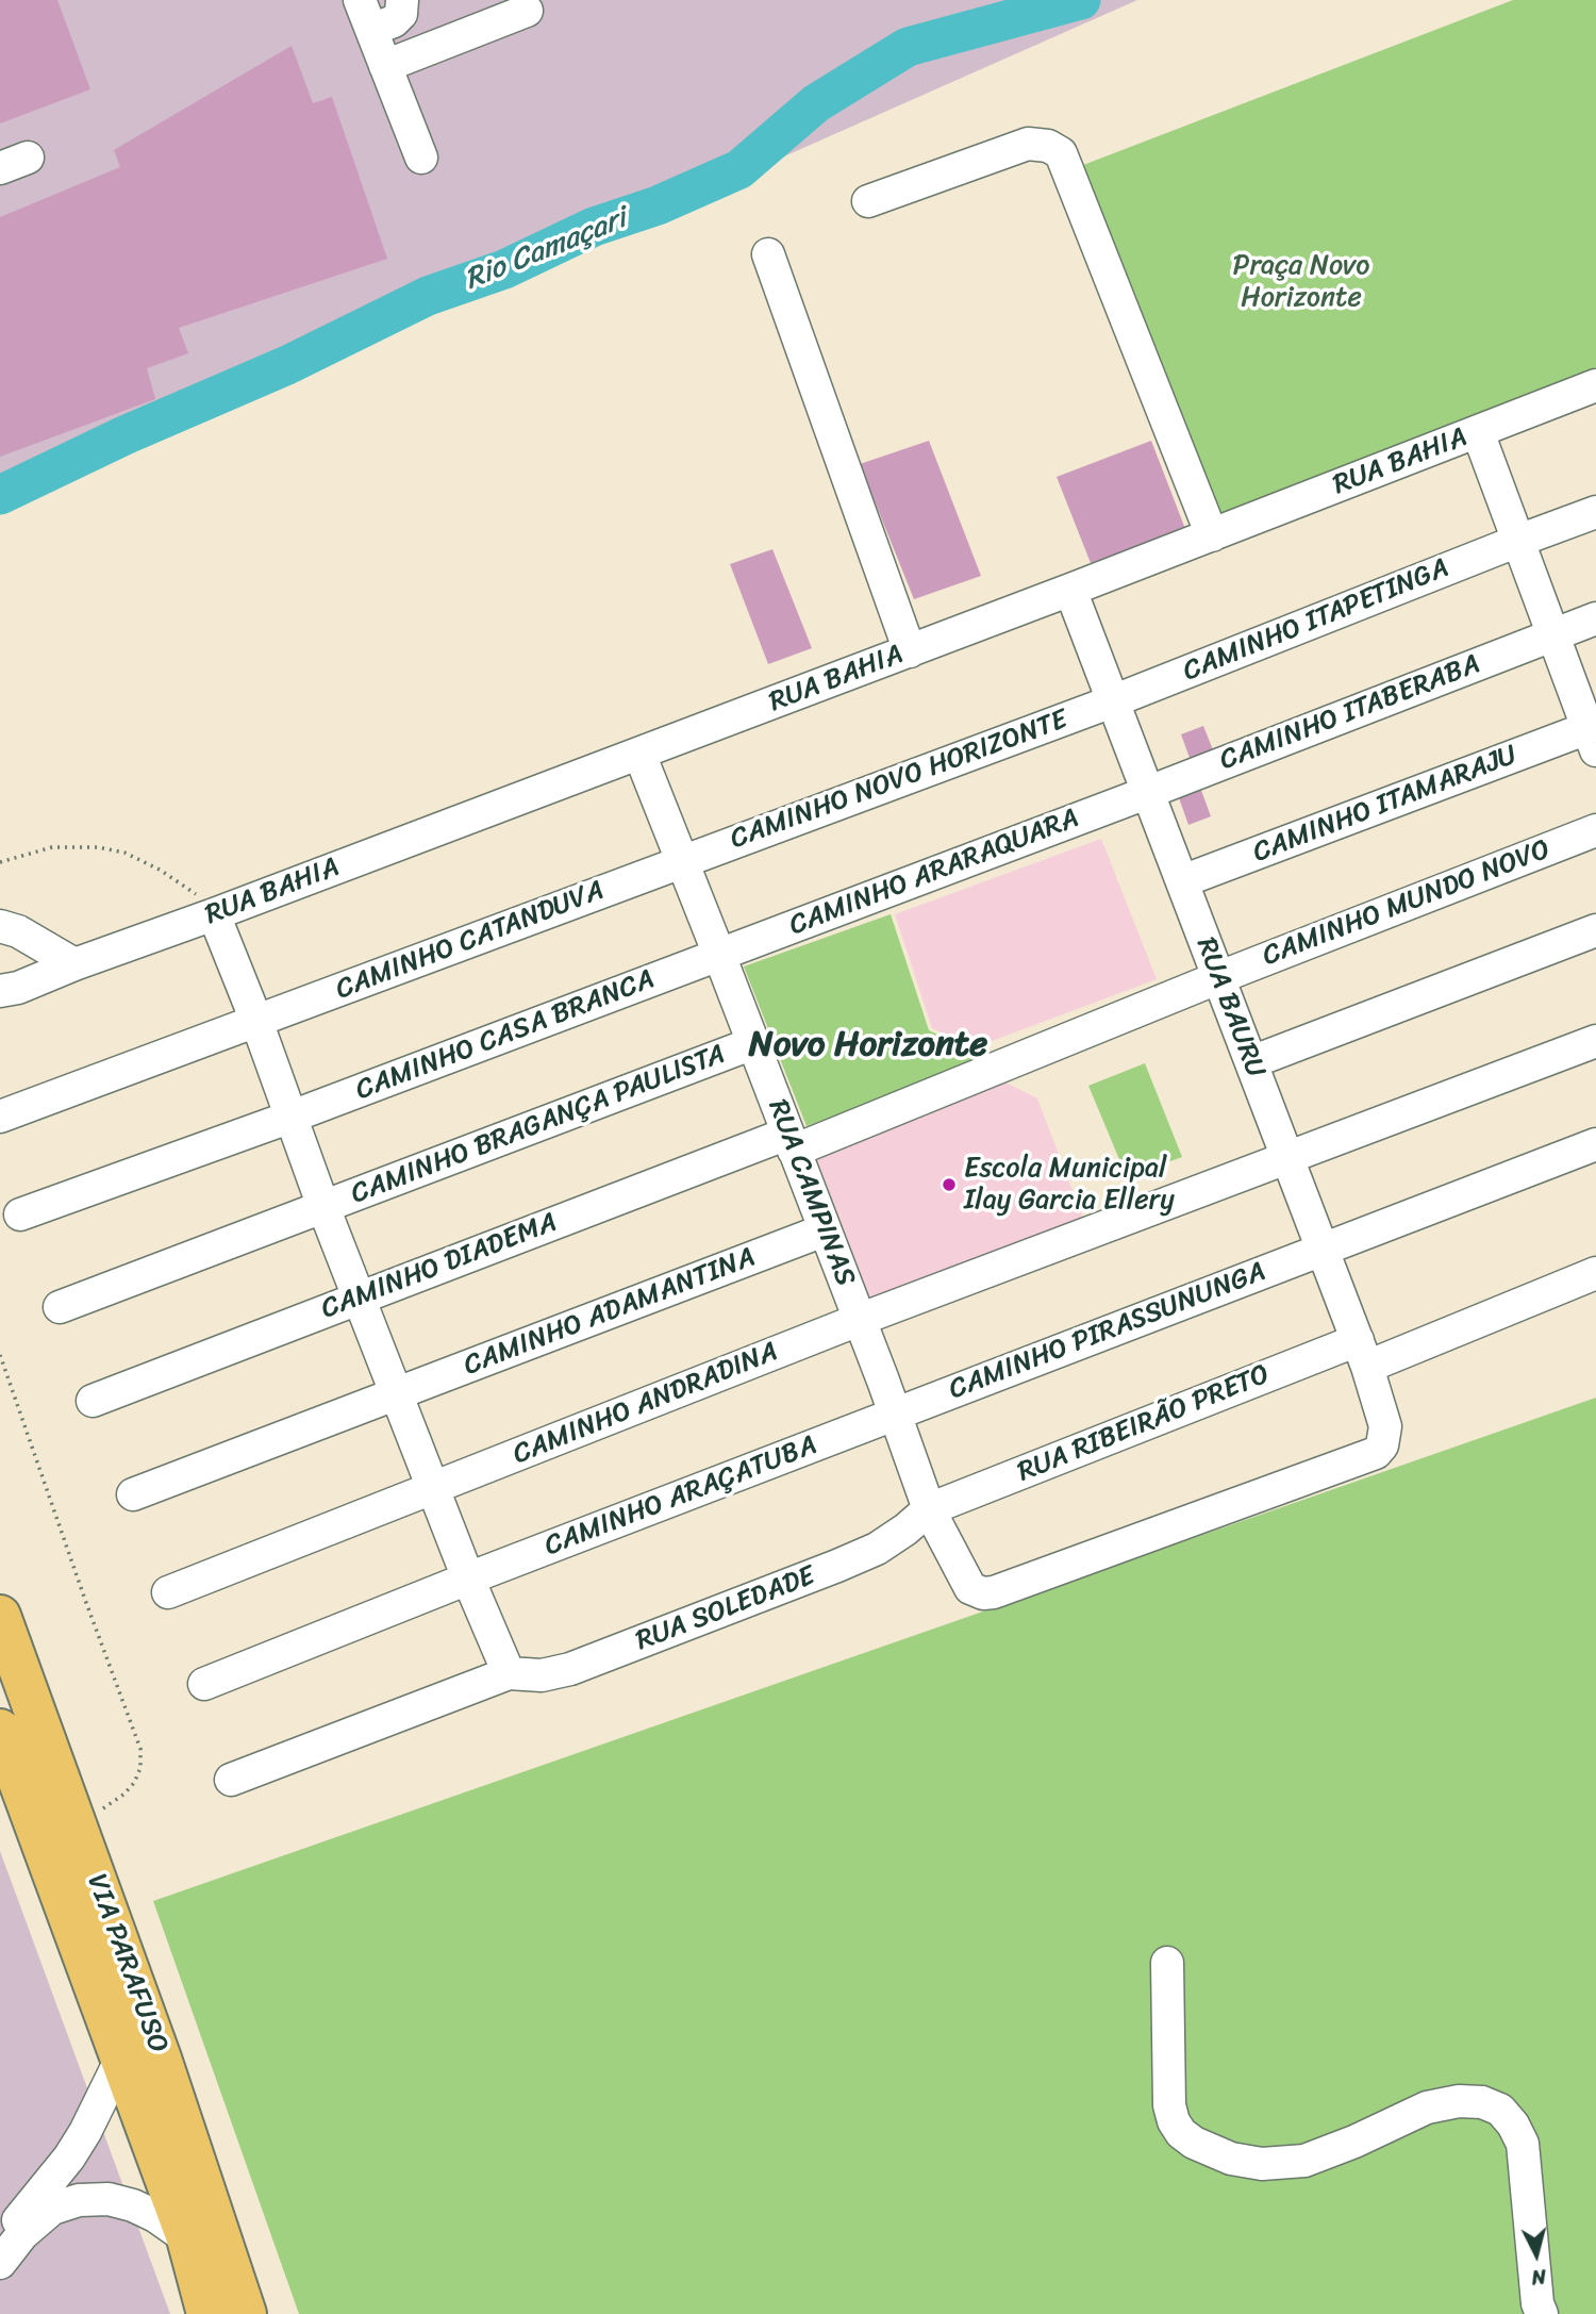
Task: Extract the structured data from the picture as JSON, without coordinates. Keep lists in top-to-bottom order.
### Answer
{
  "streets": {
    "highway": ["VIA PARAFUSO"],
    "street": [
      "RUA BAHIA",
      "CAMINHO ITAPETINGA",
      "CAMINHO ITABERABA",
      "CAMINHO NOVO HORIZONTE",
      "CAMINHO ITAMARAJU",
      "CAMINHO ARARAQUARA",
      "CAMINHO MUNDO NOVO",
      "CAMINHO CATANDUVA",
      "RUA BAURU",
      "CAMINHO CASA BRANCA",
      "CAMINHO BRAGANÇA PAULISTA",
      "RUA CAMPINAS",
      "CAMINHO DIADEMA",
      "CAMINHO ADAMANTINA",
      "CAMINHO PIRASSUNUNGA",
      "CAMINHO ANDRADINA",
      "RUA RIBEIRÃO PRETO",
      "CAMINHO ARAÇATUBA",
      "RUA SOLEDADE"
    ]
  },
  "crossings": [
    ["RUA BAHIA", "RUA BAURU"],
    ["RUA BAHIA", "RUA CAMPINAS"],
    ["CAMINHO ITAPETINGA", "CAMINHO NOVO HORIZONTE"],
    ["CAMINHO ITAPETINGA", "RUA BAURU"],
    ["CAMINHO ITABERABA", "CAMINHO ARARAQUARA"],
    ["CAMINHO ITABERABA", "RUA BAURU"],
    ["CAMINHO NOVO HORIZONTE", "CAMINHO CATANDUVA"],
    ["CAMINHO NOVO HORIZONTE", "RUA BAURU"],
    ["CAMINHO NOVO HORIZONTE", "RUA CAMPINAS"],
    ["CAMINHO ITAMARAJU", "RUA BAURU"],
    ["CAMINHO ARARAQUARA", "RUA BAURU"],
    ["CAMINHO ARARAQUARA", "CAMINHO CASA BRANCA"],
    ["CAMINHO ARARAQUARA", "RUA CAMPINAS"],
    ["CAMINHO MUNDO NOVO", "RUA BAURU"],
    ["CAMINHO MUNDO NOVO", "RUA CAMPINAS"],
    ["CAMINHO MUNDO NOVO", "CAMINHO DIADEMA"],
    ["CAMINHO CATANDUVA", "RUA CAMPINAS"],
    ["RUA BAURU", "RUA CAMPINAS"],
    ["RUA BAURU", "CAMINHO PIRASSUNUNGA"],
    ["RUA BAURU", "CAMINHO ANDRADINA"],
    ["RUA BAURU", "RUA RIBEIRÃO PRETO"],
    ["CAMINHO CASA BRANCA", "RUA CAMPINAS"],
    ["CAMINHO BRAGANÇA PAULISTA", "RUA CAMPINAS"],
    ["RUA CAMPINAS", "CAMINHO DIADEMA"],
    ["RUA CAMPINAS", "CAMINHO ADAMANTINA"],
    ["RUA CAMPINAS", "CAMINHO PIRASSUNUNGA"],
    ["RUA CAMPINAS", "CAMINHO ANDRADINA"],
    ["RUA CAMPINAS", "RUA RIBEIRÃO PRETO"],
    ["RUA CAMPINAS", "CAMINHO ARAÇATUBA"],
    ["RUA CAMPINAS", "RUA SOLEDADE"],
    ["CAMINHO PIRASSUNUNGA", "CAMINHO ARAÇATUBA"],
    ["RUA RIBEIRÃO PRETO", "RUA SOLEDADE"]
  ],
  "districts": ["Novo Horizonte"],
  "water": ["Rio Camaçari"],
  "parks": ["Praça Novo Horizonte"],
  "places": ["Escola Municipal Ilay Garcia Ellery"],
  "north": "bottom"
}
